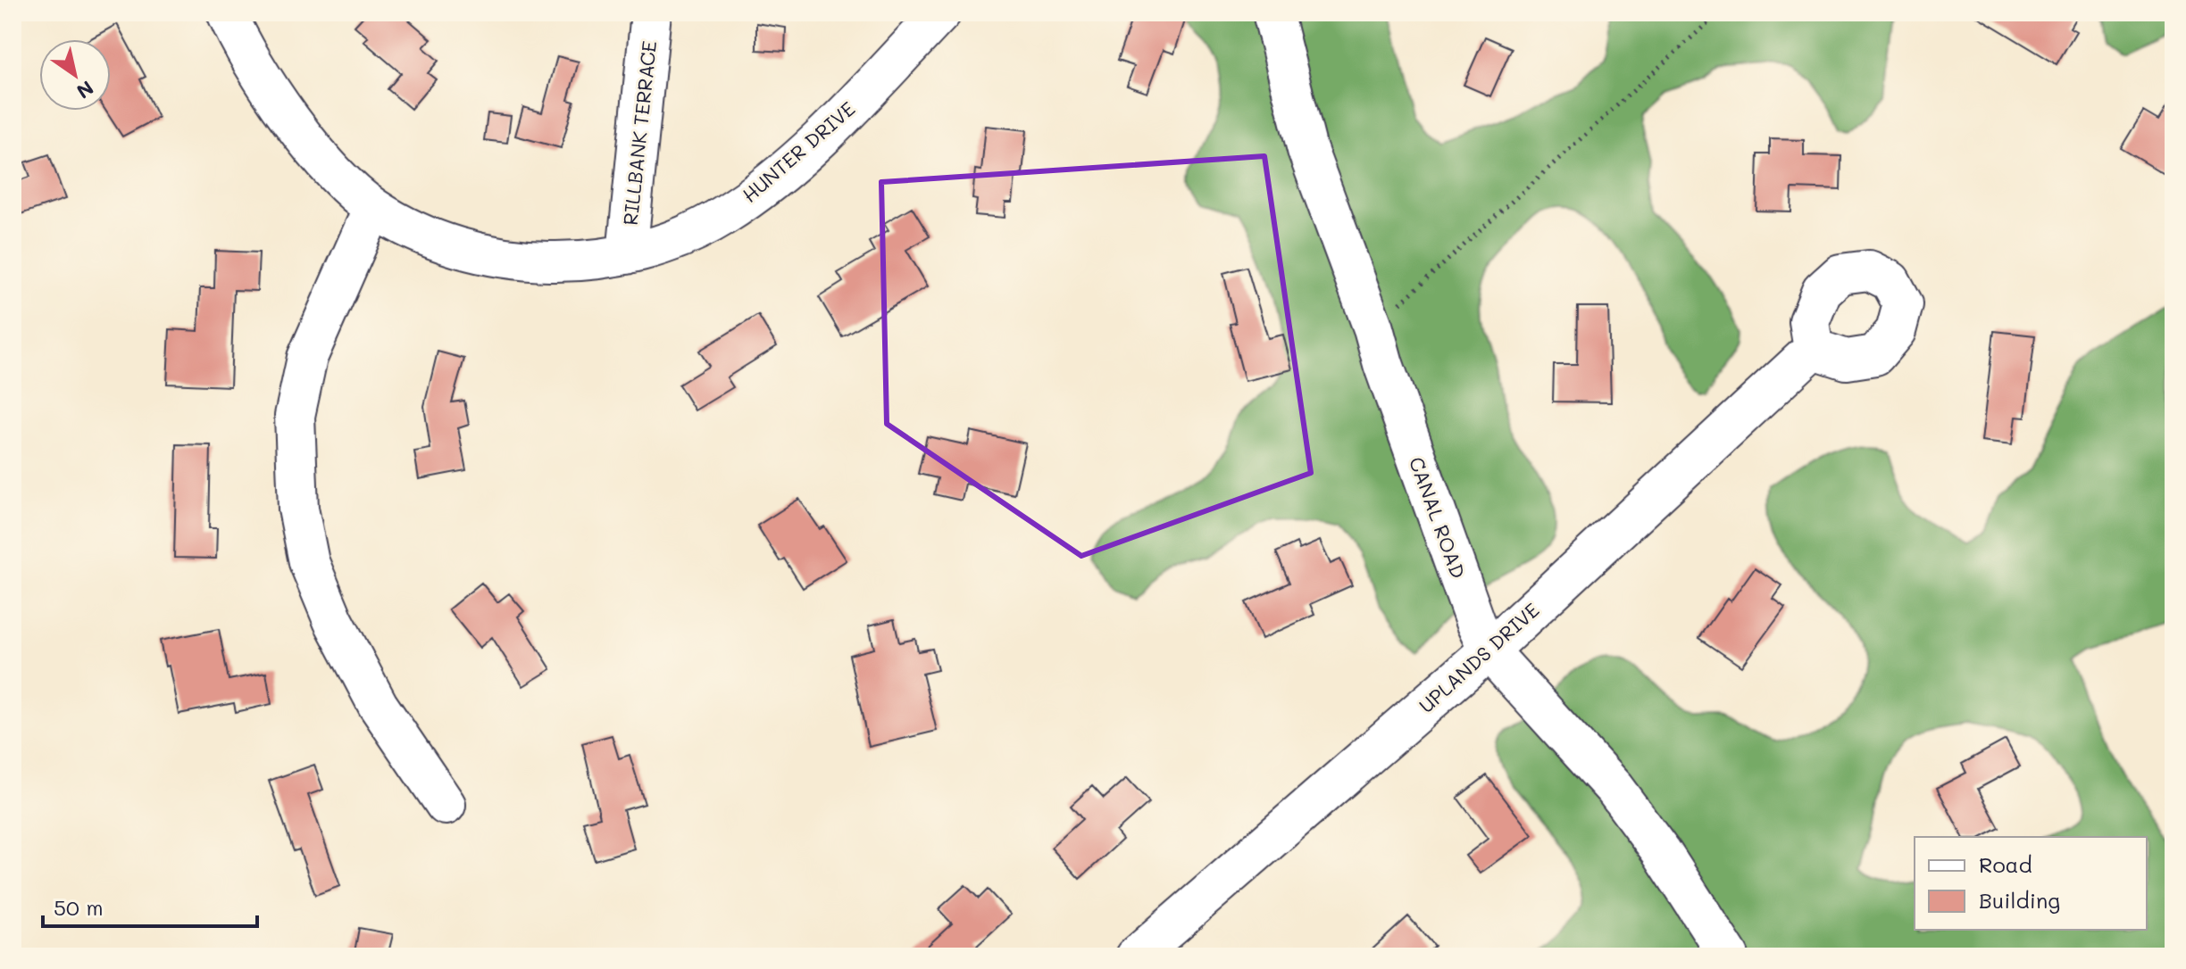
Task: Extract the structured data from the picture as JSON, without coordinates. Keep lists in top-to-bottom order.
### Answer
{
  "streets": {
    "street": [
      "RILLBANK TERRACE",
      "HUNTER DRIVE",
      "CANAL ROAD",
      "UPLANDS DRIVE"
    ]
  },
  "crossings": [
    ["RILLBANK TERRACE", "HUNTER DRIVE"],
    ["CANAL ROAD", "UPLANDS DRIVE"]
  ],
  "legend": ["Road", "Building"],
  "scale_bar": "50 m",
  "north": "bottom right"
}
